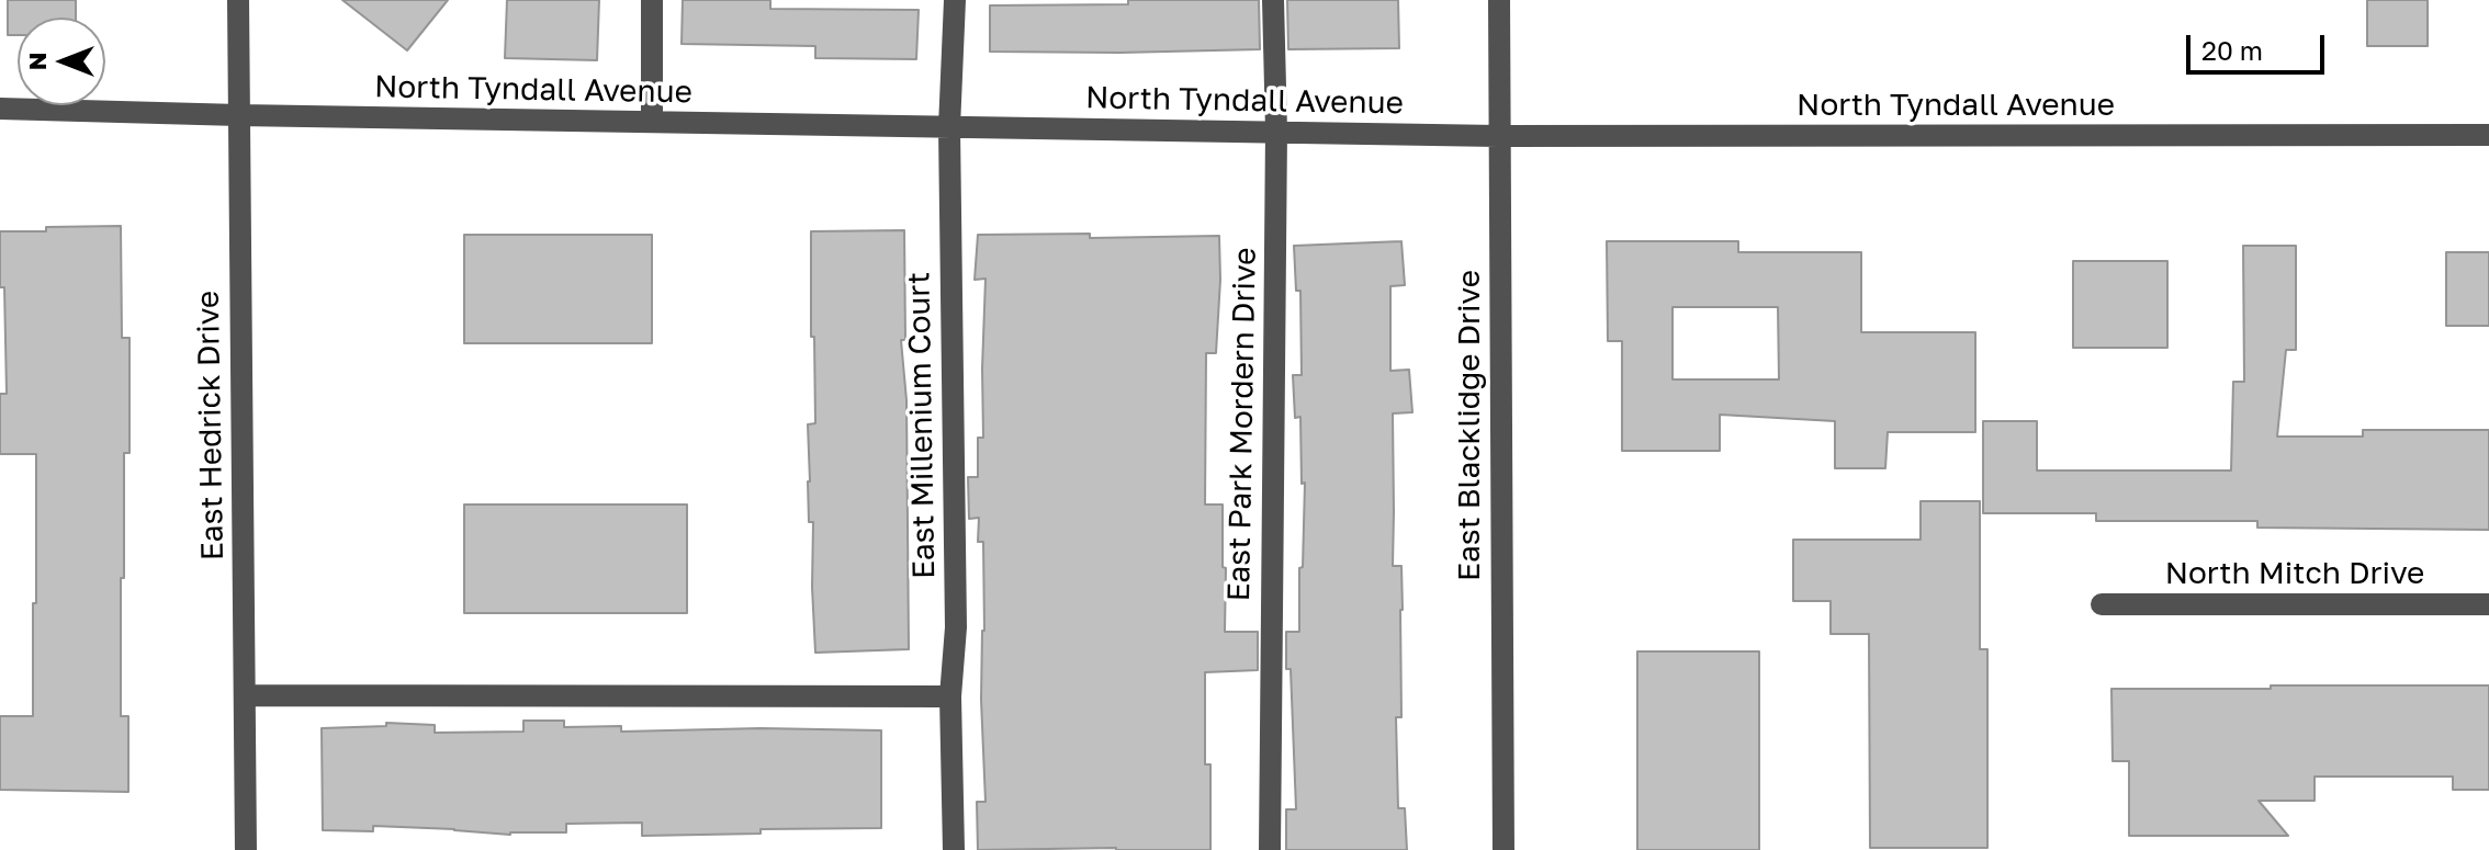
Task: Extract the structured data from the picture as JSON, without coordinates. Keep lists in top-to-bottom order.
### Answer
{
  "streets": {
    "street": [
      "North Tyndall Avenue",
      "East Park Mordern Drive",
      "East Hedrick Drive",
      "East Millenium Court",
      "East Blacklidge Drive",
      "North Mitch Drive"
    ]
  },
  "crossings": [
    ["North Tyndall Avenue", "East Park Mordern Drive"],
    ["North Tyndall Avenue", "East Hedrick Drive"],
    ["North Tyndall Avenue", "East Millenium Court"],
    ["North Tyndall Avenue", "East Blacklidge Drive"]
  ],
  "scale_bar": "20 m",
  "north": "left"
}
